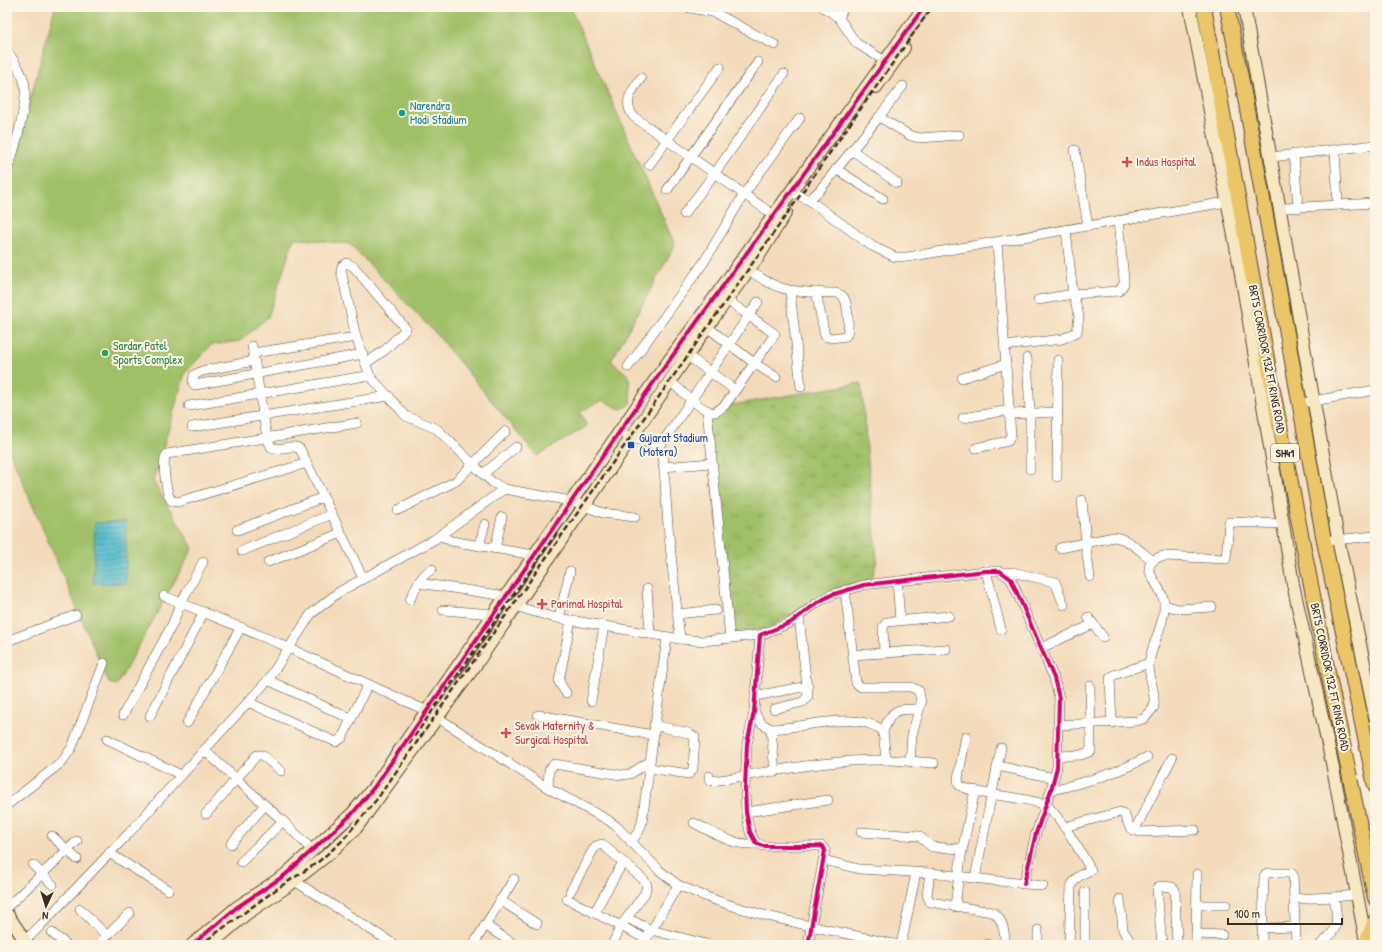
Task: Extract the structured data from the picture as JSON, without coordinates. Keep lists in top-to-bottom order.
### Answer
{
  "streets": {
    "main road": ["BRTS CORRIDOR 132 FT RING ROAD", "SH41"]
  },
  "places": {
    "other": ["Narendra Modi Stadium", "Sardar Patel Sports Complex"],
    "health": ["Indus Hospital", "Parimal Hospital", "Sevak Maternity & Surgical Hospital"],
    "transit": ["Gujarat Stadium (Motera)"]
  },
  "scale_bar": "100 m",
  "north": "bottom"
}
